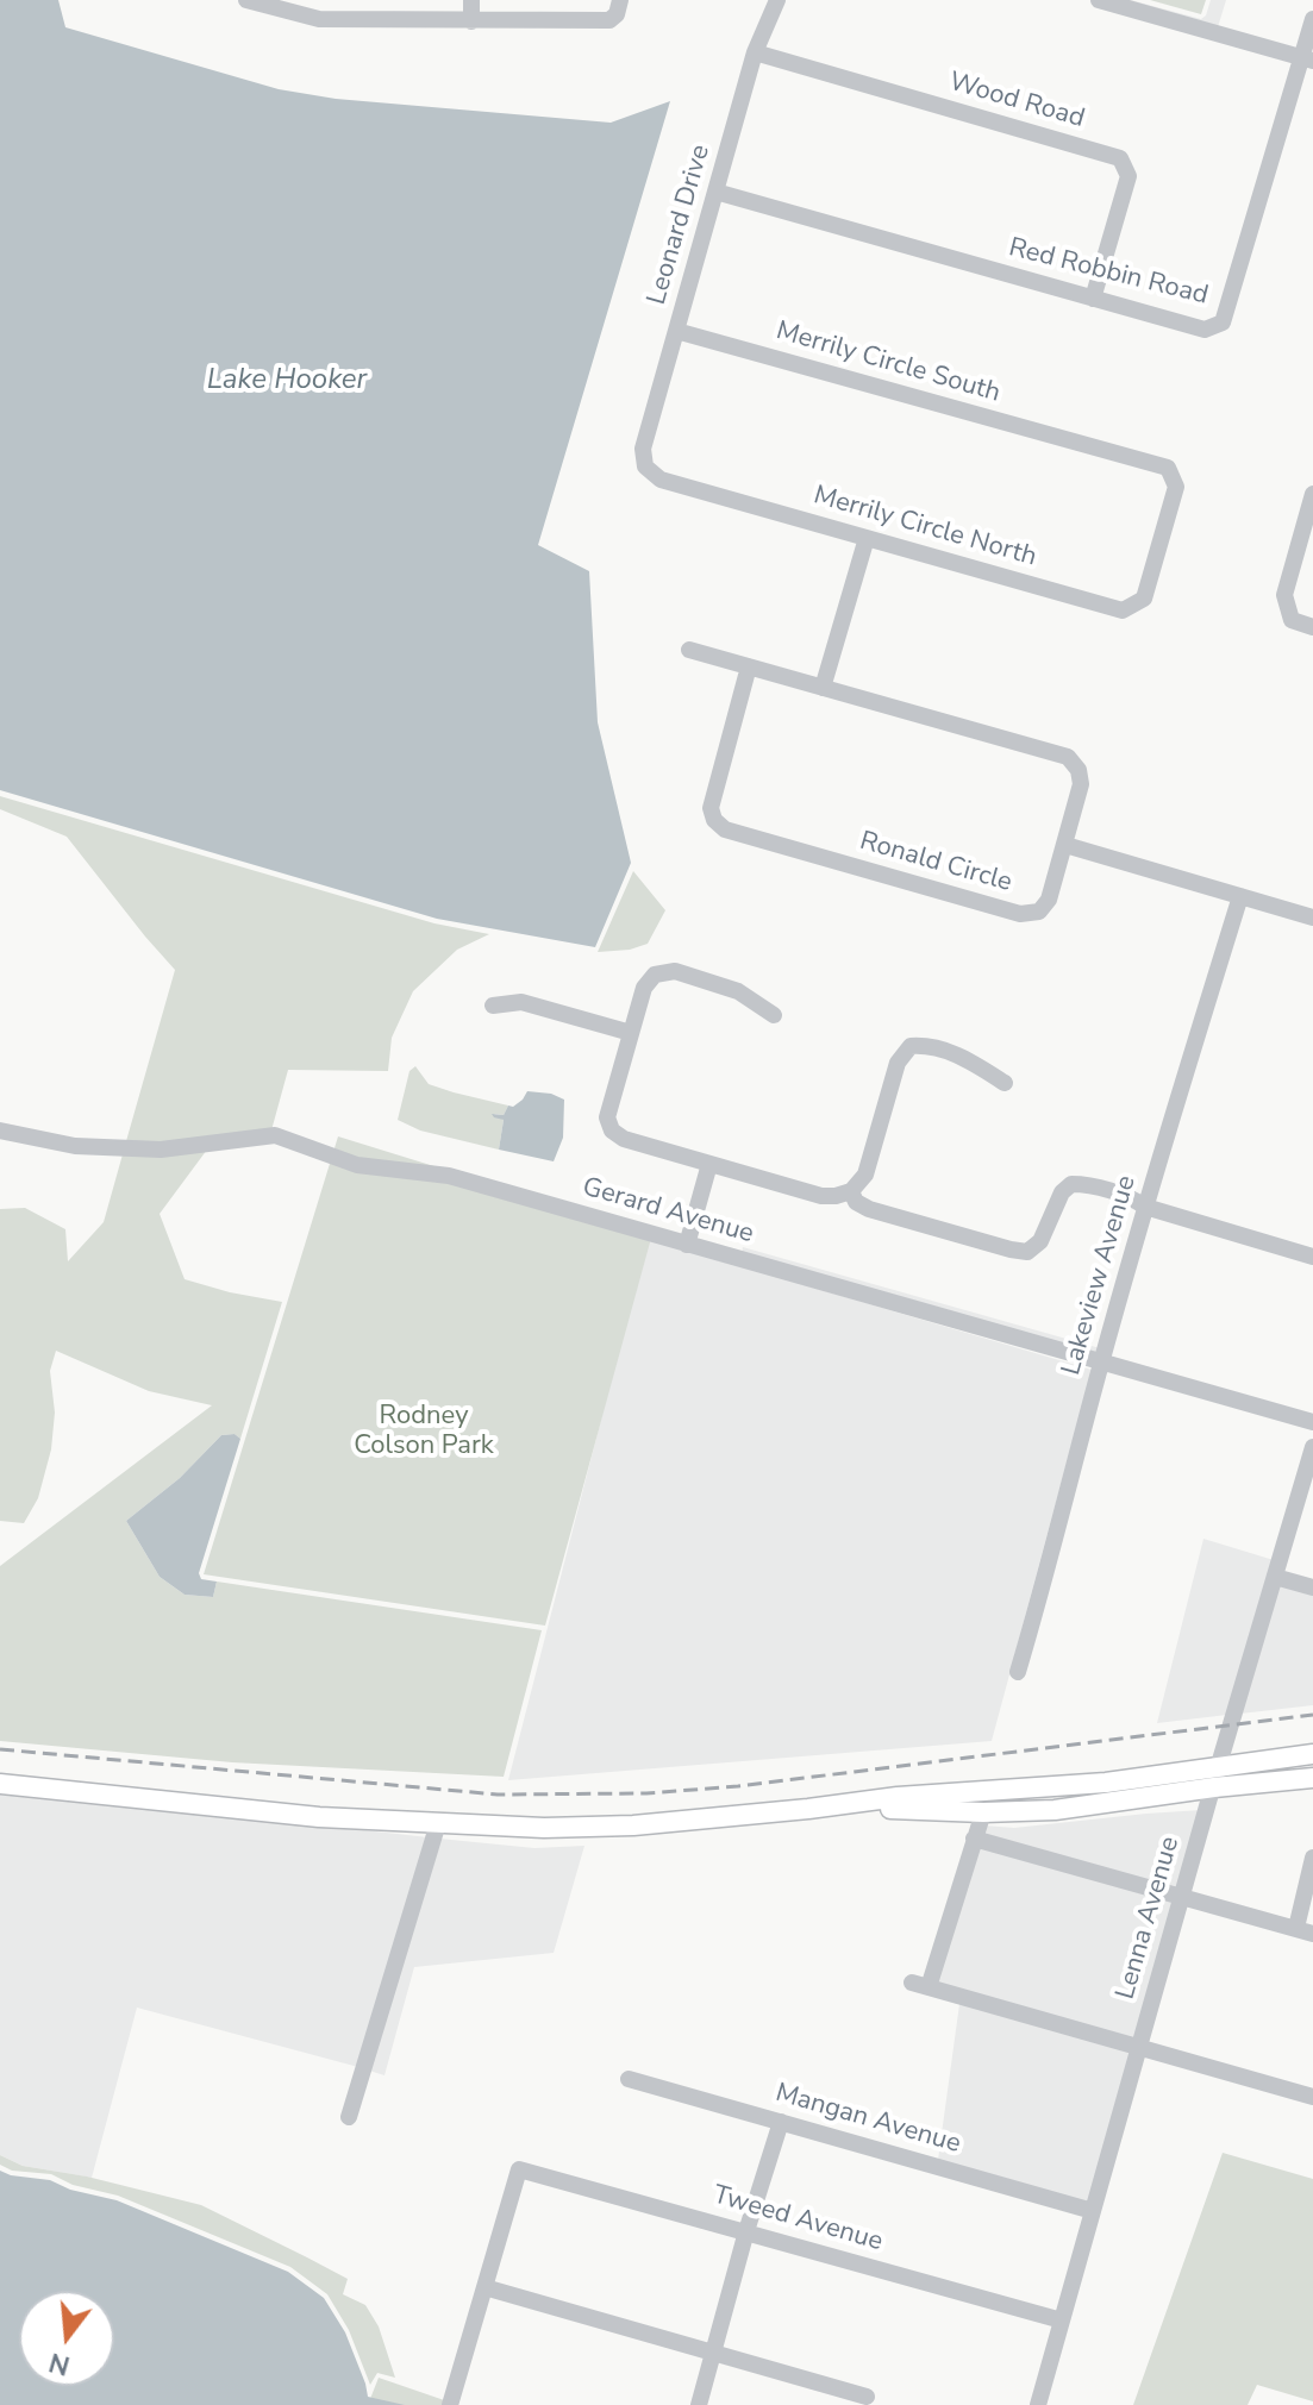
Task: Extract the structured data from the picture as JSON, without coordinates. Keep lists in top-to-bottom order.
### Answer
{
  "streets": {
    "street": [
      "Wood Road",
      "Leonard Drive",
      "Red Robbin Road",
      "Merrily Circle South",
      "Merrily Circle North",
      "Ronald Circle",
      "Gerard Avenue",
      "Lakeview Avenue",
      "Lenna Avenue",
      "Mangan Avenue",
      "Tweed Avenue"
    ]
  },
  "crossings": [
    ["Wood Road", "Leonard Drive"],
    ["Wood Road", "Red Robbin Road"],
    ["Leonard Drive", "Red Robbin Road"],
    ["Leonard Drive", "Merrily Circle South"],
    ["Leonard Drive", "Merrily Circle North"],
    ["Merrily Circle South", "Merrily Circle North"],
    ["Gerard Avenue", "Lakeview Avenue"],
    ["Lenna Avenue", "Mangan Avenue"],
    ["Lenna Avenue", "Tweed Avenue"]
  ],
  "water": ["Lake Hooker"],
  "parks": ["Rodney Colson Park"],
  "north": "bottom"
}
